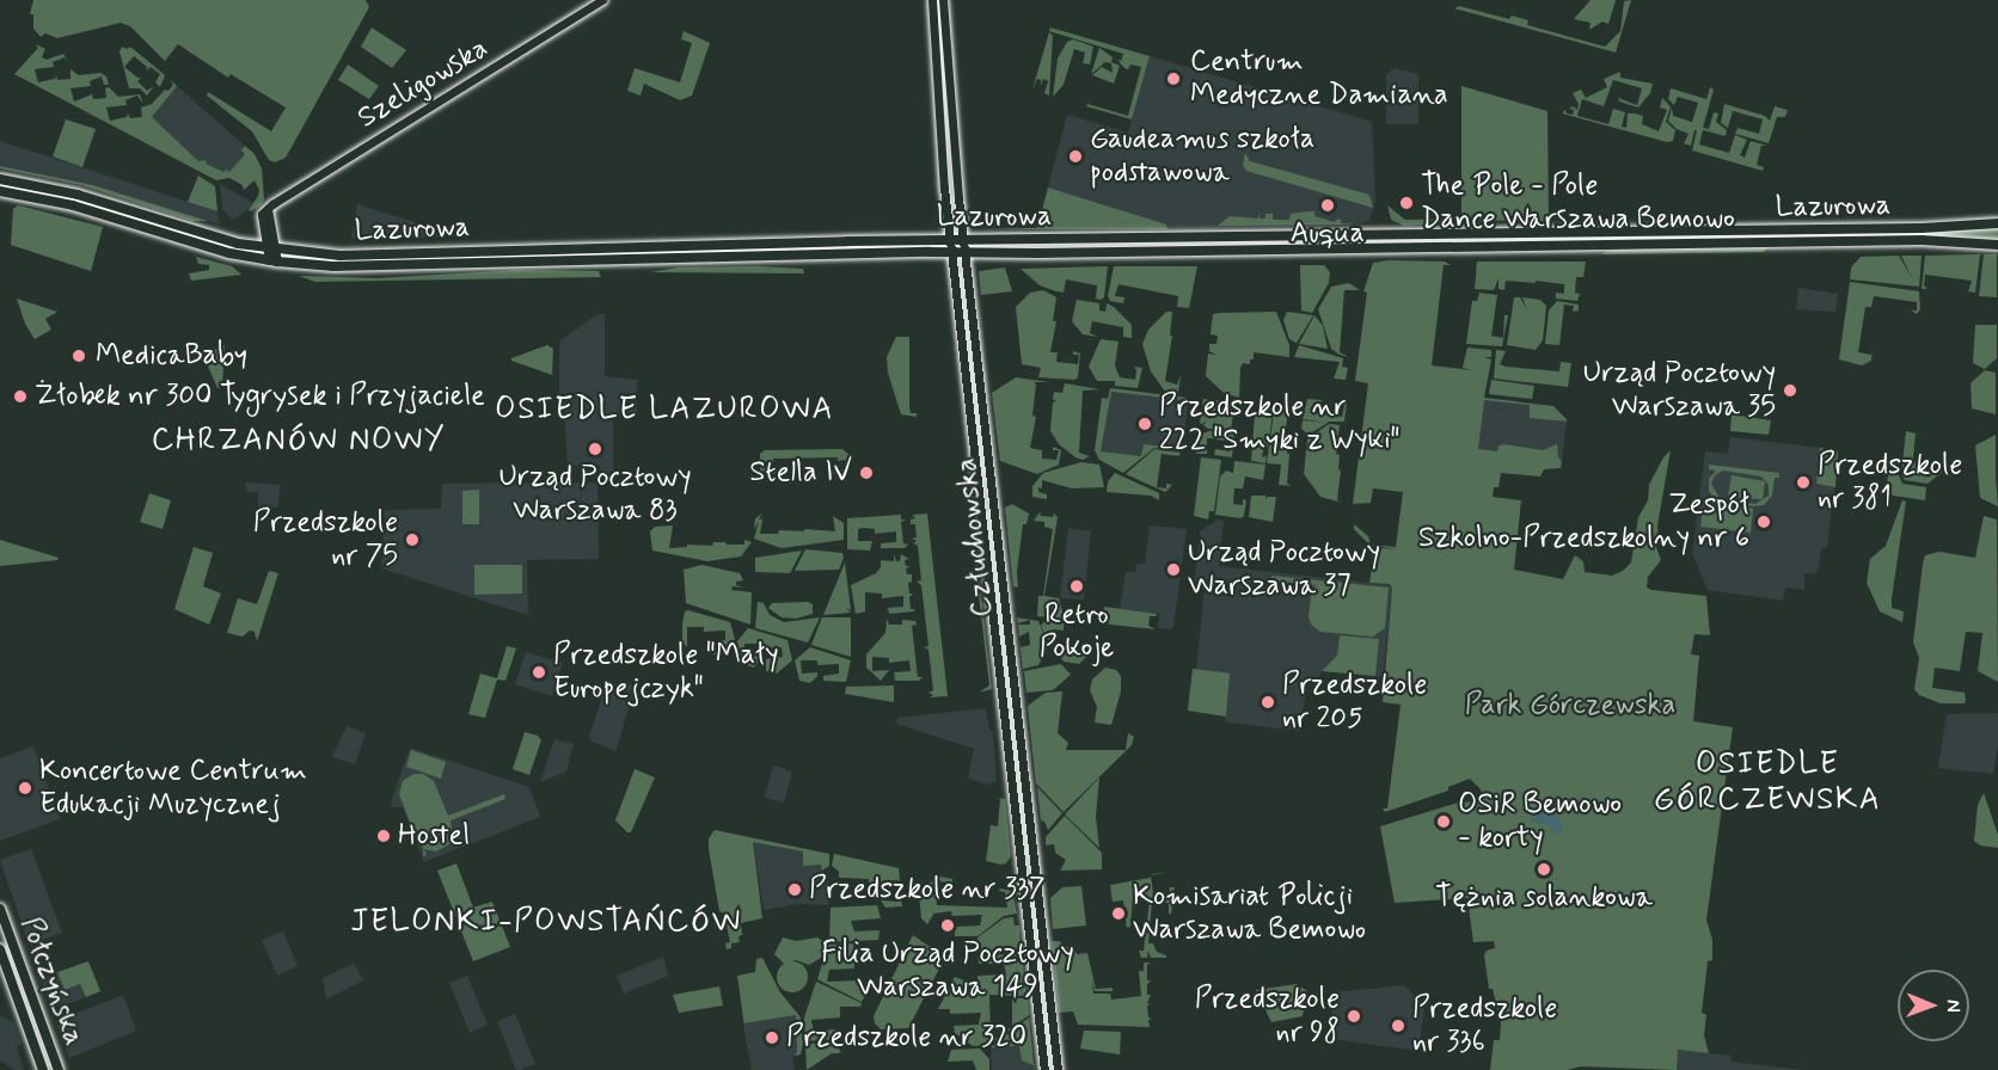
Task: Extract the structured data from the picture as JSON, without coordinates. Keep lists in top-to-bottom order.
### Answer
{
  "streets": {
    "main road": ["Lazurowa", "Połczyńska"],
    "street": ["Szeligowska", "Człuchowska"]
  },
  "crossings": [
    ["Szeligowska", "Lazurowa"],
    ["Lazurowa", "Człuchowska"]
  ],
  "districts": [
    "OSIEDLE LAZUROWA",
    "CHRZANÓW NOWY",
    "OSIEDLE GÓRCZEWSKA",
    "JELONKI-POWSTAŃCÓW"
  ],
  "parks": ["Park Górczewska"],
  "places": [
    "Centrum Medyczne Damiana",
    "Gaudeamus szkoła podstawowa",
    "The Pole - Pole Dance Warszawa Bemowo",
    "Auqua",
    "MedicaBaby",
    "Urząd Pocztowy Warszawa 35",
    "Żłobek nr 300 Tygrysek i Przyjaciele",
    "Przedszkole nr 222 \"Smyki z Wyki\"",
    "Urząd Pocztowy Warszawa 83",
    "Stella IV",
    "Przedszkole nr 381",
    "Zespół Szkolno-Przedszkolny nr 6",
    "Przedszkole nr 75",
    "Urząd Pocztowy Warszawa 37",
    "Retro Pokoje",
    "Przedszkole \"Mały Europejczyk\"",
    "Przedszkole nr 205",
    "Koncertowe Centrum Edukacji Muzycznej",
    "OSiR Bemowo - korty",
    "Hostel",
    "Tężnia solankowa",
    "Przedszkole nr 337",
    "Komisariat Policji Warszawa Bemowo",
    "Filia Urząd Pocztowy Warszawa 149",
    "Przedszkole nr 98",
    "Przedszkole nr 336",
    "Przedszkole nr 320"
  ],
  "north": "right"
}
